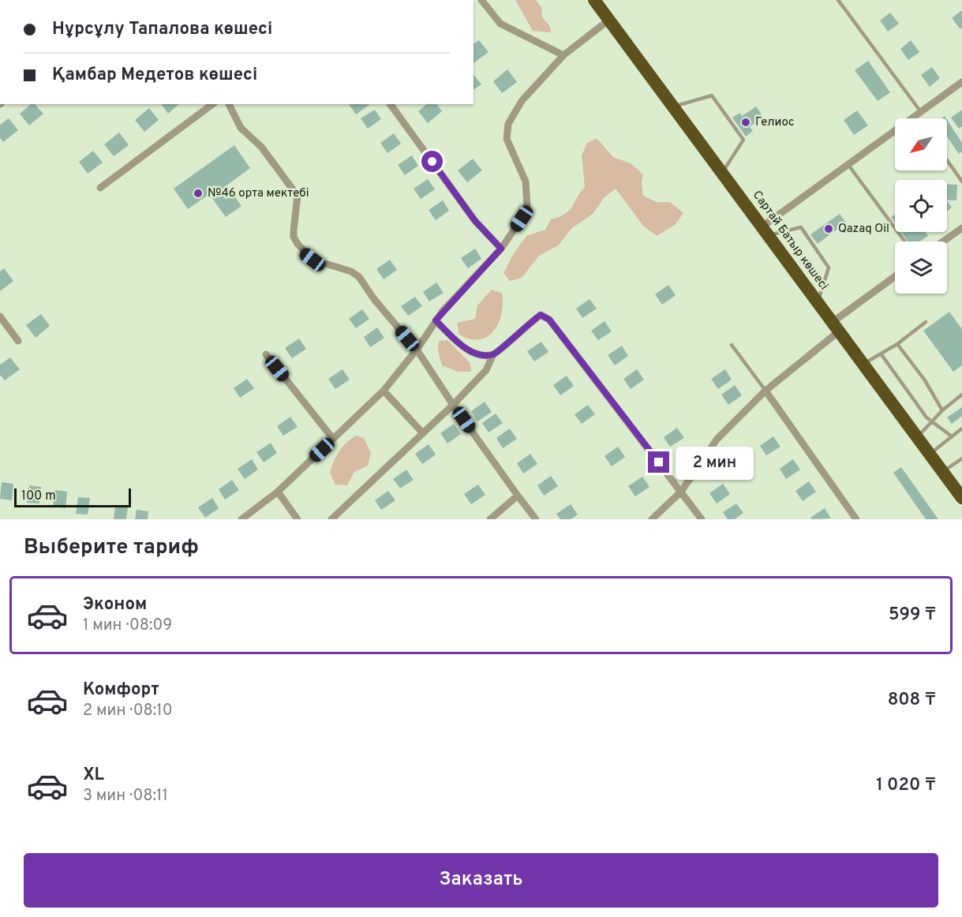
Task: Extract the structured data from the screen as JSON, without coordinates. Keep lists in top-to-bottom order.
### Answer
{
  "streets": {
    "highway": ["Сартай Батыр көшесі"]
  },
  "places": ["Гелиос", "№46 орта мектебі", "Qazaq Oil"],
  "scale_bar": "100 m",
  "north": "bottom left",
  "page": {
    "banner": ["Нұрсұлу Тапалова көшесі", "Қамбар Медетов көшесі"],
    "bubble": "2 мин",
    "scale": "100 m",
    "heading": "Выберите тариф",
    "list": [
      {
        "name": "Эконом",
        "note": "1 мин · 08:09",
        "value": "599 ₸"
      },
      {
        "name": "Комфорт",
        "note": "2 мин · 08:10",
        "value": "808 ₸"
      },
      {
        "name": "XL",
        "note": "3 мин · 08:11",
        "value": "1 020 ₸"
      }
    ],
    "buttons": "Заказать"
  }
}
